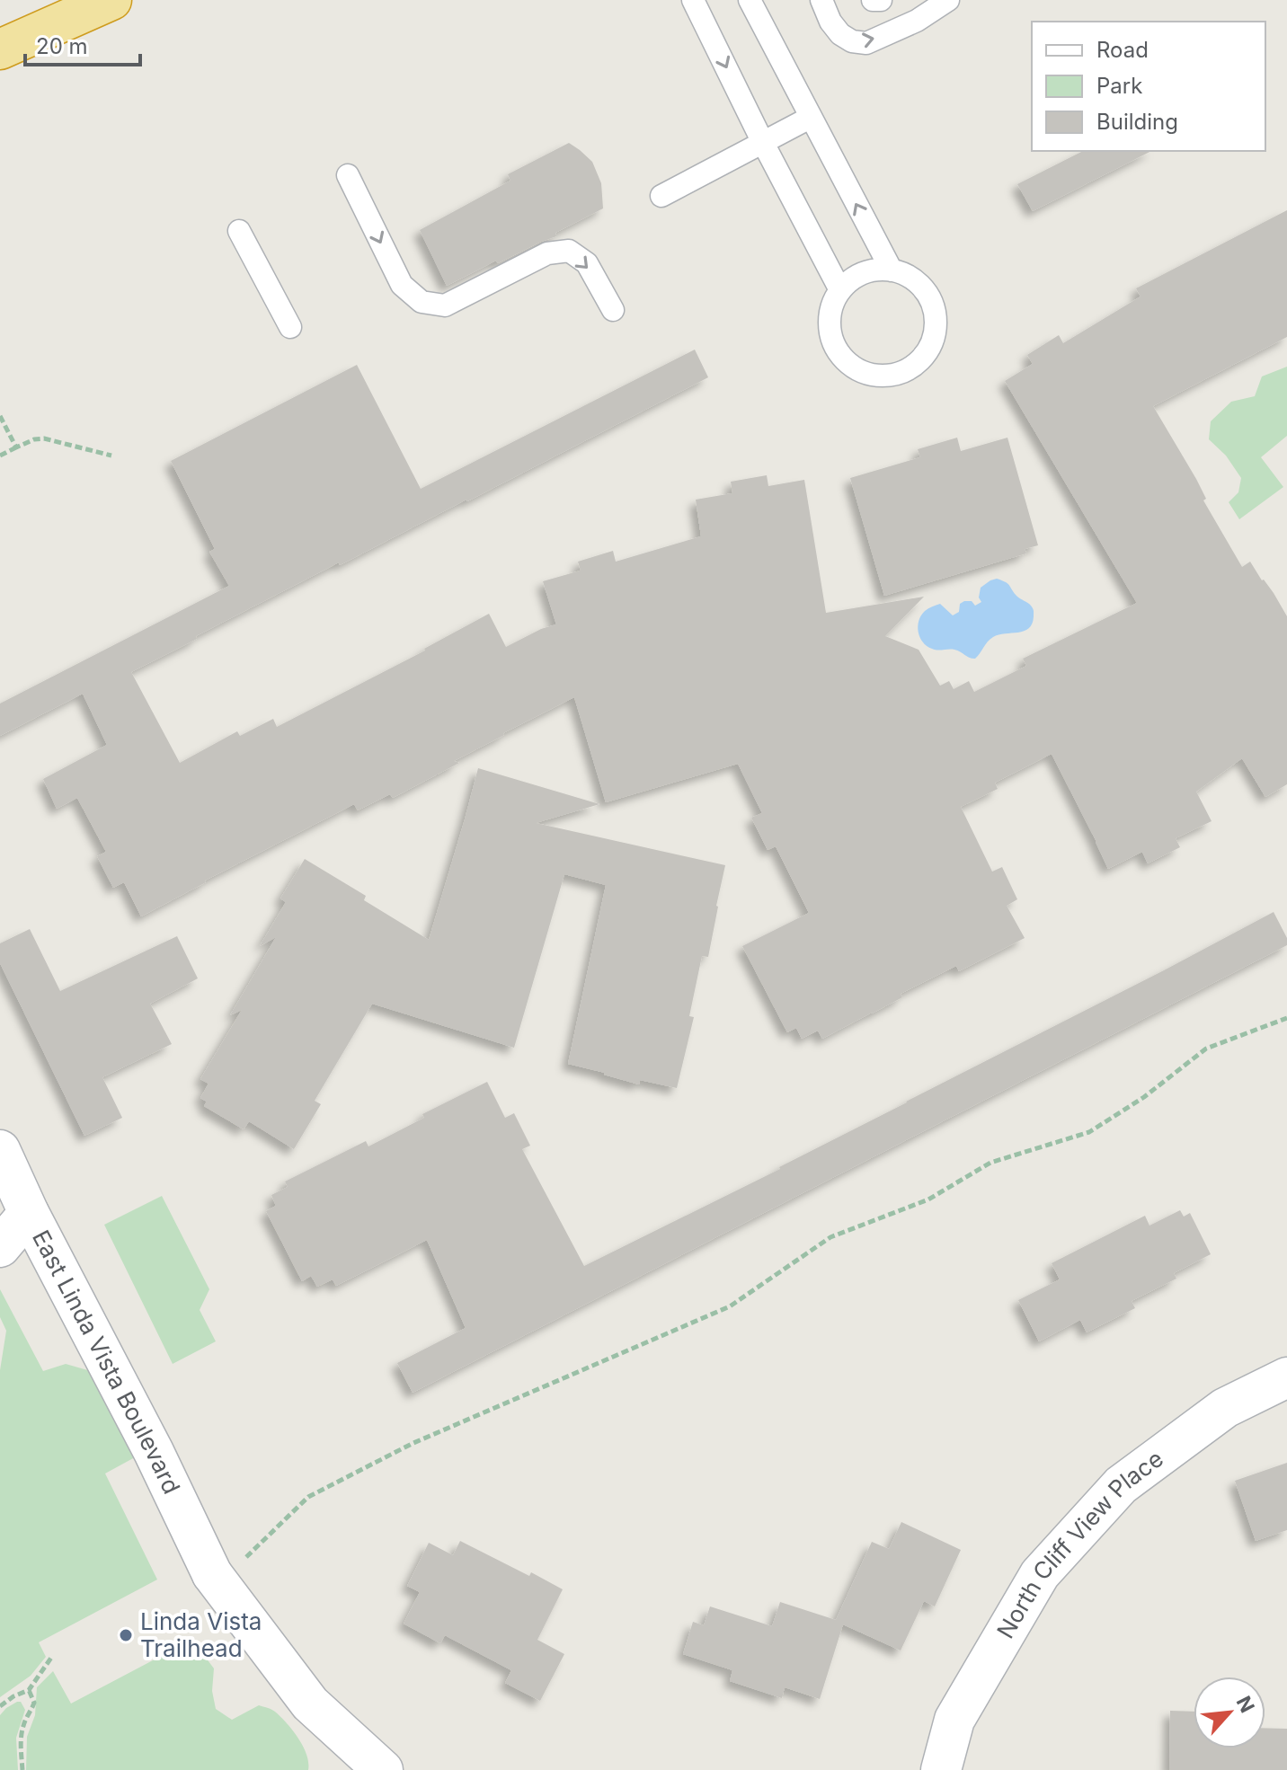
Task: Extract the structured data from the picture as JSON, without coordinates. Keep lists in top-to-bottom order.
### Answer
{
  "streets": {
    "street": ["East Linda Vista Boulevard", "North Cliff View Place"]
  },
  "places": ["Linda Vista Trailhead"],
  "legend": ["Road", "Park", "Building"],
  "scale_bar": "20 m",
  "north": "top right"
}
